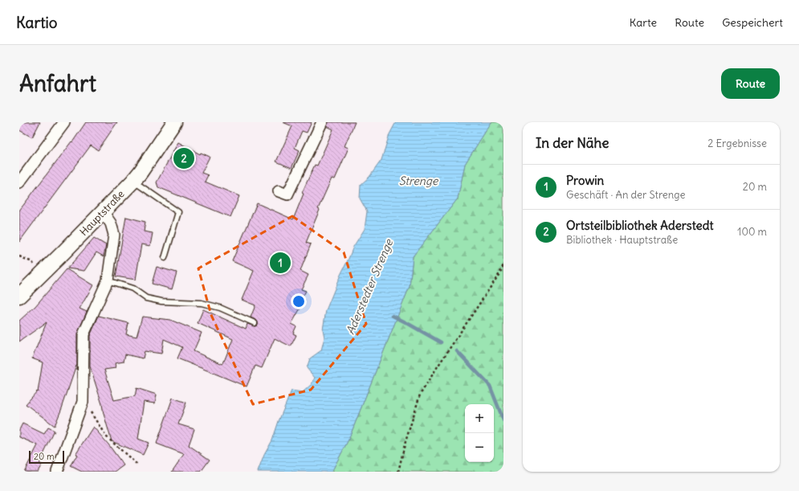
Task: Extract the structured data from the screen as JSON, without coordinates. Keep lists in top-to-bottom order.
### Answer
{
  "streets": {
    "main road": ["Hauptstraße"]
  },
  "water": ["Strenge", "Aderstedter Strenge"],
  "scale_bar": "20 m",
  "page": {
    "header": "Kartio",
    "nav": ["Karte", "Route", "Gespeichert"],
    "buttons": "Route",
    "title": "Anfahrt",
    "heading": ["In der Nähe", "2 Ergebnisse"],
    "pins": ["2", "1"],
    "list": [
      {
        "mark": "1",
        "name": "Prowin",
        "note": "Geschäft · An der Strenge",
        "value": "20 m"
      },
      {
        "mark": "2",
        "name": "Ortsteilbibliothek Aderstedt",
        "note": "Bibliothek · Hauptstraße",
        "value": "100 m"
      }
    ],
    "map_buttons": ["+", "−"],
    "scale": "20 m"
  }
}
